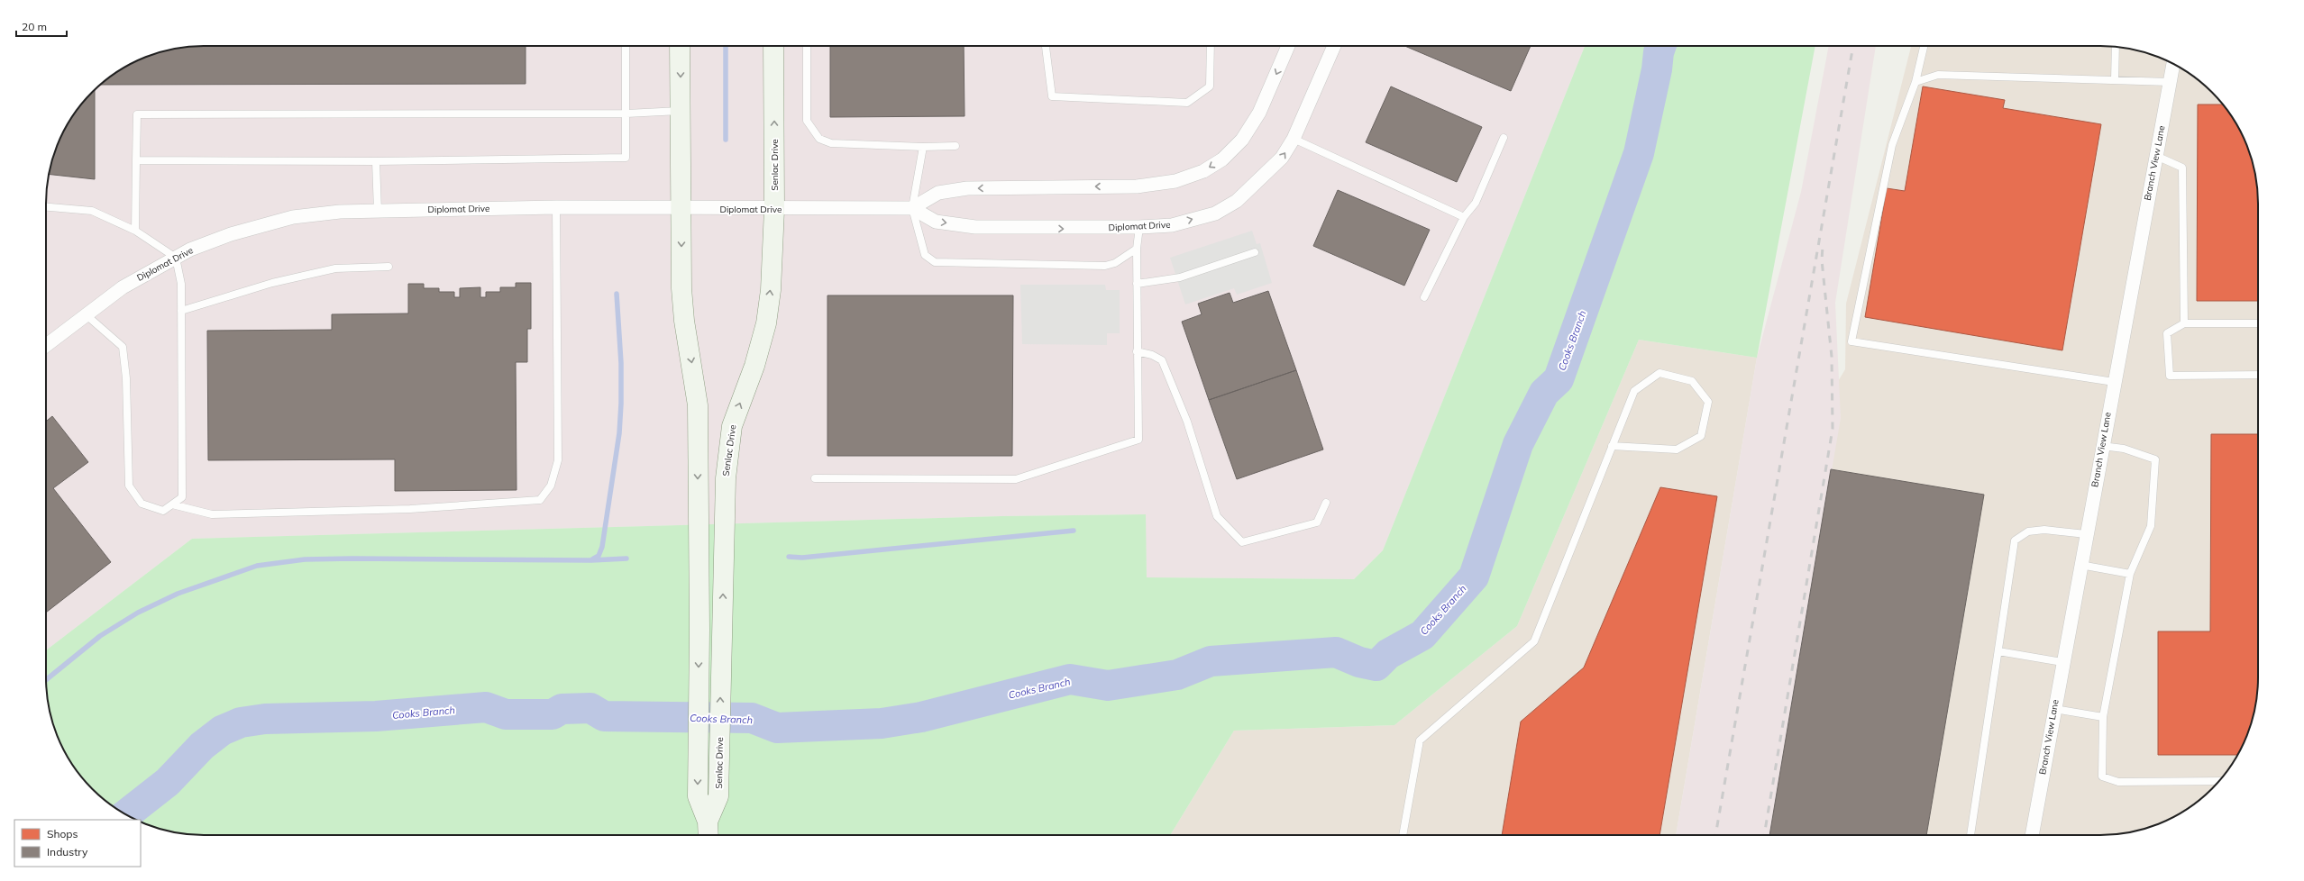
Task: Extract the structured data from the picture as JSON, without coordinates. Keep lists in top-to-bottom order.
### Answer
{
  "streets": {
    "street": ["Branch View Lane", "Senlac Drive", "Diplomat Drive"]
  },
  "crossings": [
    ["Senlac Drive", "Diplomat Drive"]
  ],
  "water": ["Cooks Branch"],
  "legend": ["Shops", "Industry"],
  "scale_bar": "20 m"
}
